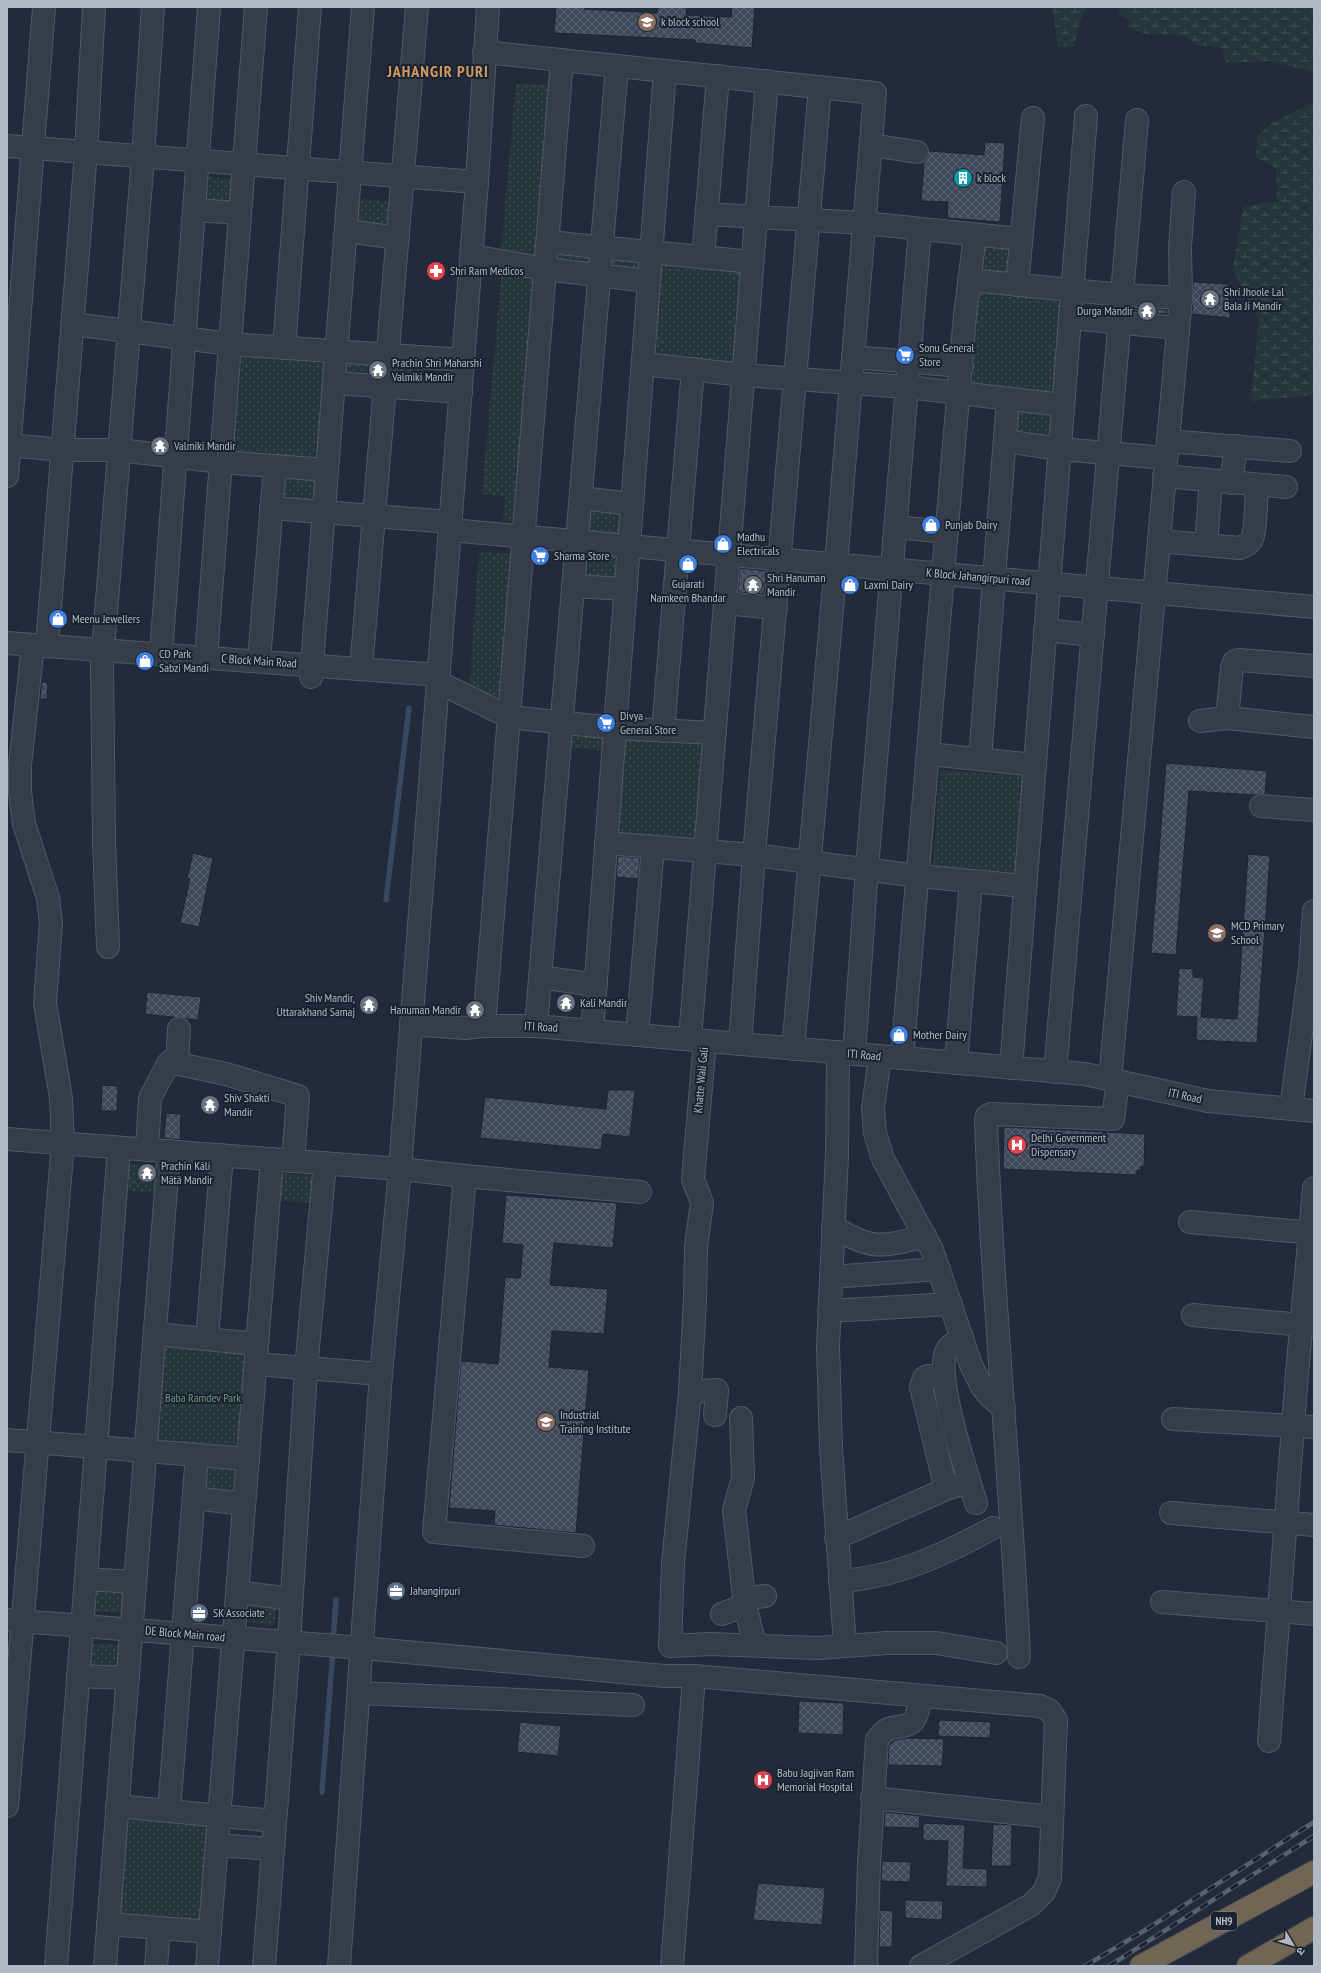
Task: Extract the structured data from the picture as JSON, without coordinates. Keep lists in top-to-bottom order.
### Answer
{
  "streets": {
    "highway": ["NH9"],
    "street": [
      "K Block Jahangirpuri road",
      "C Block Main Road",
      "ITI Road",
      "Khatte Wali Gali",
      "DE Block Main road"
    ]
  },
  "crossings": [
    ["K Block Jahangirpuri road", "Khatte Wali Gali"],
    ["ITI Road", "Khatte Wali Gali"]
  ],
  "districts": ["JAHANGIR PURI"],
  "parks": ["Baba Ramdev Park"],
  "places": {
    "school or university": ["k block school", "MCD Primary School", "Industrial Training Institute"],
    "building": ["k block"],
    "pharmacy": ["Shri Ram Medicos"],
    "temple": [
      "Shri Jhoole Lal Bala Ji Mandir",
      "Durga Mandir",
      "Prachin Shri Maharshi Valmiki Mandir",
      "Valmiki Mandir",
      "Shri Hanuman Mandir",
      "Kali Mandir",
      "Shiv Mandir, Uttarakhand Samaj",
      "Hanuman Mandir",
      "Shiv Shakti Mandir",
      "Prachin Kāli Mātā Mandir"
    ],
    "supermarket": ["Sonu General Store", "Sharma Store", "Divya General Store"],
    "shop": [
      "Punjab Dairy",
      "Madhu Electricals",
      "Gujarati Namkeen Bhandar",
      "Laxmi Dairy",
      "Meenu Jewellers",
      "CD Park Sabzi Mandi",
      "Mother Dairy"
    ],
    "hospital": ["Delhi Government Dispensary", "Babu Jagjivan Ram Memorial Hospital"],
    "office": ["Jahangirpuri", "SK Associate"]
  },
  "north": "bottom right"
}
